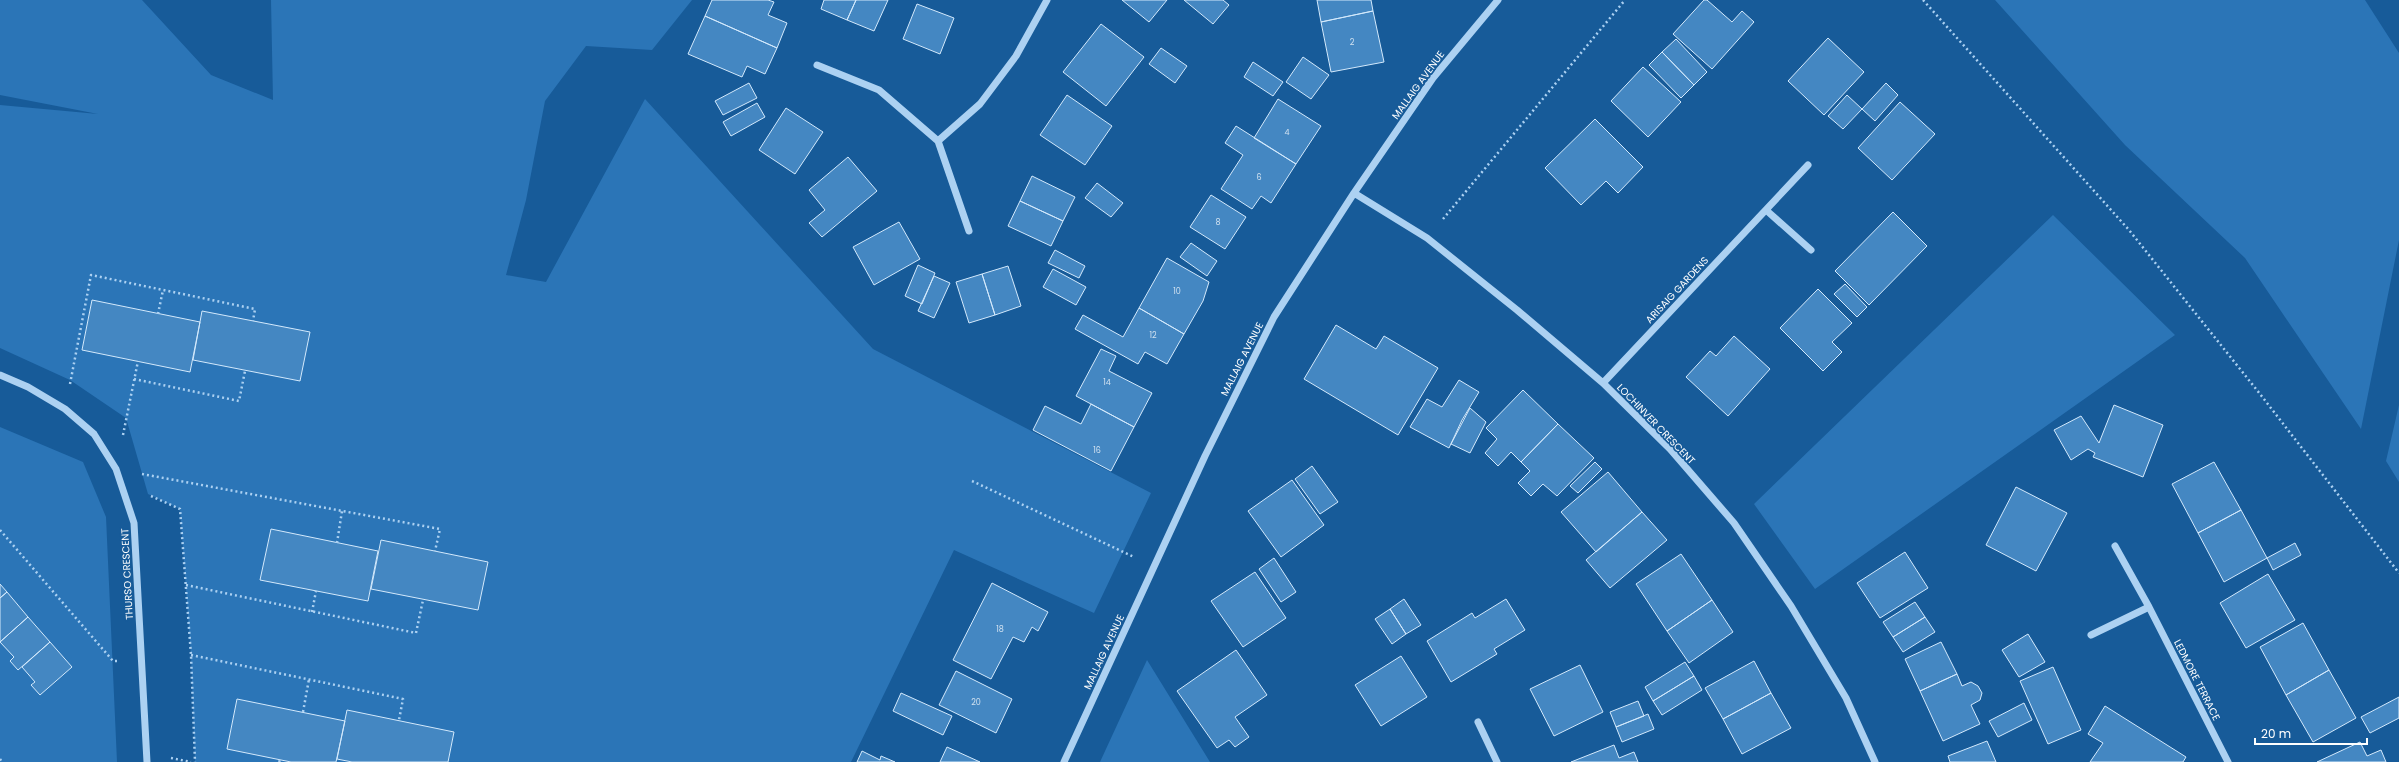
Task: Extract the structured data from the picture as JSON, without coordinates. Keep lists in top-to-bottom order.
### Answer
{
  "streets": {
    "street": [
      "MALLAIG AVENUE",
      "ARISAIG GARDENS",
      "LOCHINVER CRESCENT",
      "THURSO CRESCENT",
      "LEDMORE TERRACE"
    ]
  },
  "crossings": [
    ["MALLAIG AVENUE", "LOCHINVER CRESCENT"],
    ["ARISAIG GARDENS", "LOCHINVER CRESCENT"]
  ],
  "house_numbers": [
    "2",
    "4",
    "6",
    "8",
    "10",
    "12",
    "14",
    "16",
    "18",
    "20"
  ],
  "scale_bar": "20 m"
}
